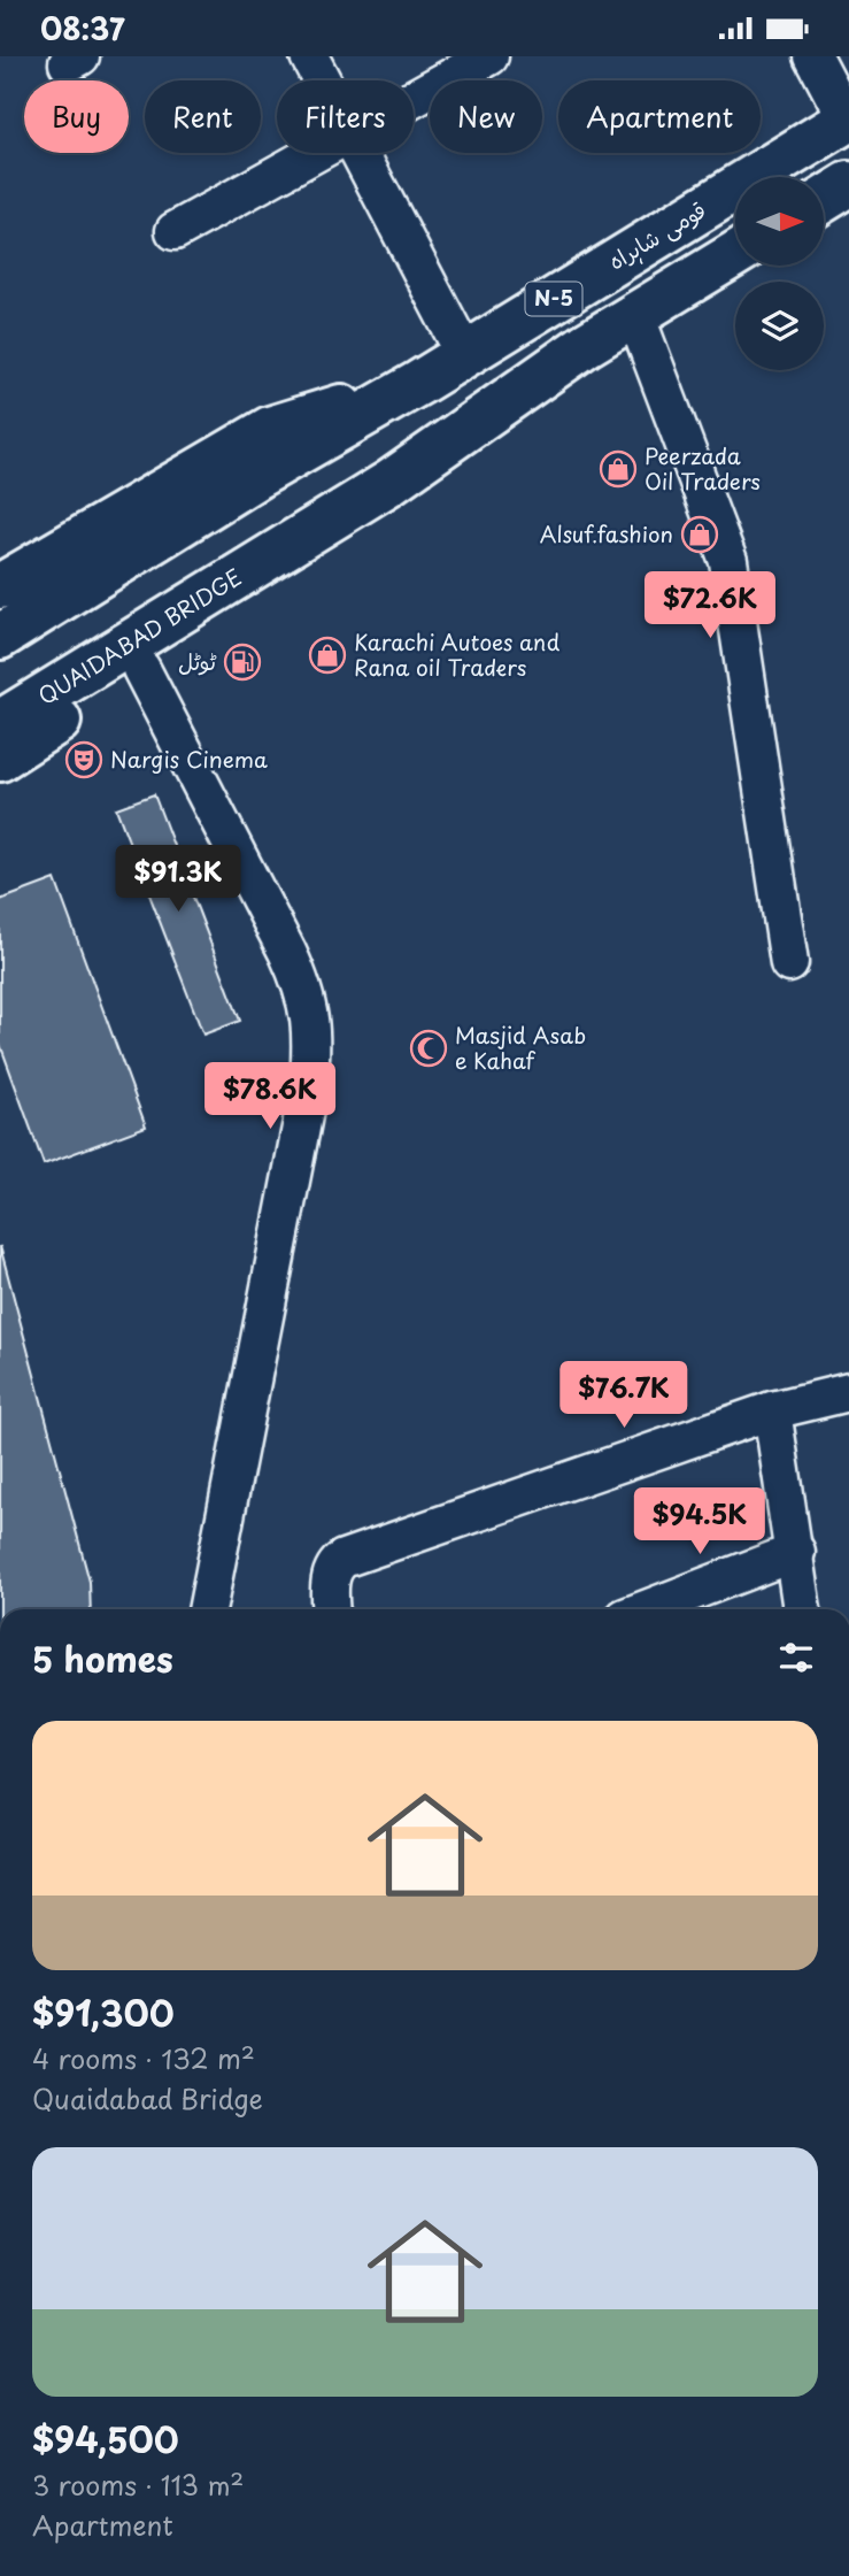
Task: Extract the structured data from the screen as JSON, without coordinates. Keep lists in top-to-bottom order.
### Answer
{
  "streets": {
    "highway": ["قومی شاہراہ", "N-5", "QUAIDABAD BRIDGE"]
  },
  "crossings": [
    ["N-5", "QUAIDABAD BRIDGE"]
  ],
  "places": {
    "shop": ["Peerzada Oil Traders", "Alsuf.fashion", "Karachi Autoes and Rana oil Traders"],
    "fuel station": ["ٹوٹل"],
    "theatre": ["Nargis Cinema"],
    "mosque": ["Masjid Asab e Kahaf"]
  },
  "north": "right",
  "page": {
    "status": "08:37",
    "chip": [
      "Buy",
      "Rent",
      "Filters",
      "New",
      "Apartment"
    ],
    "price": [
      "$72.6K",
      "$91.3K",
      "$78.6K",
      "$76.7K",
      "$94.5K"
    ],
    "heading": "5 homes",
    "list": [
      {
        "name": "$91,300",
        "note": "4 rooms · 132 m² · Quaidabad Bridge"
      },
      {
        "name": "$94,500",
        "note": "3 rooms · 113 m² · Apartment"
      }
    ]
  }
}
